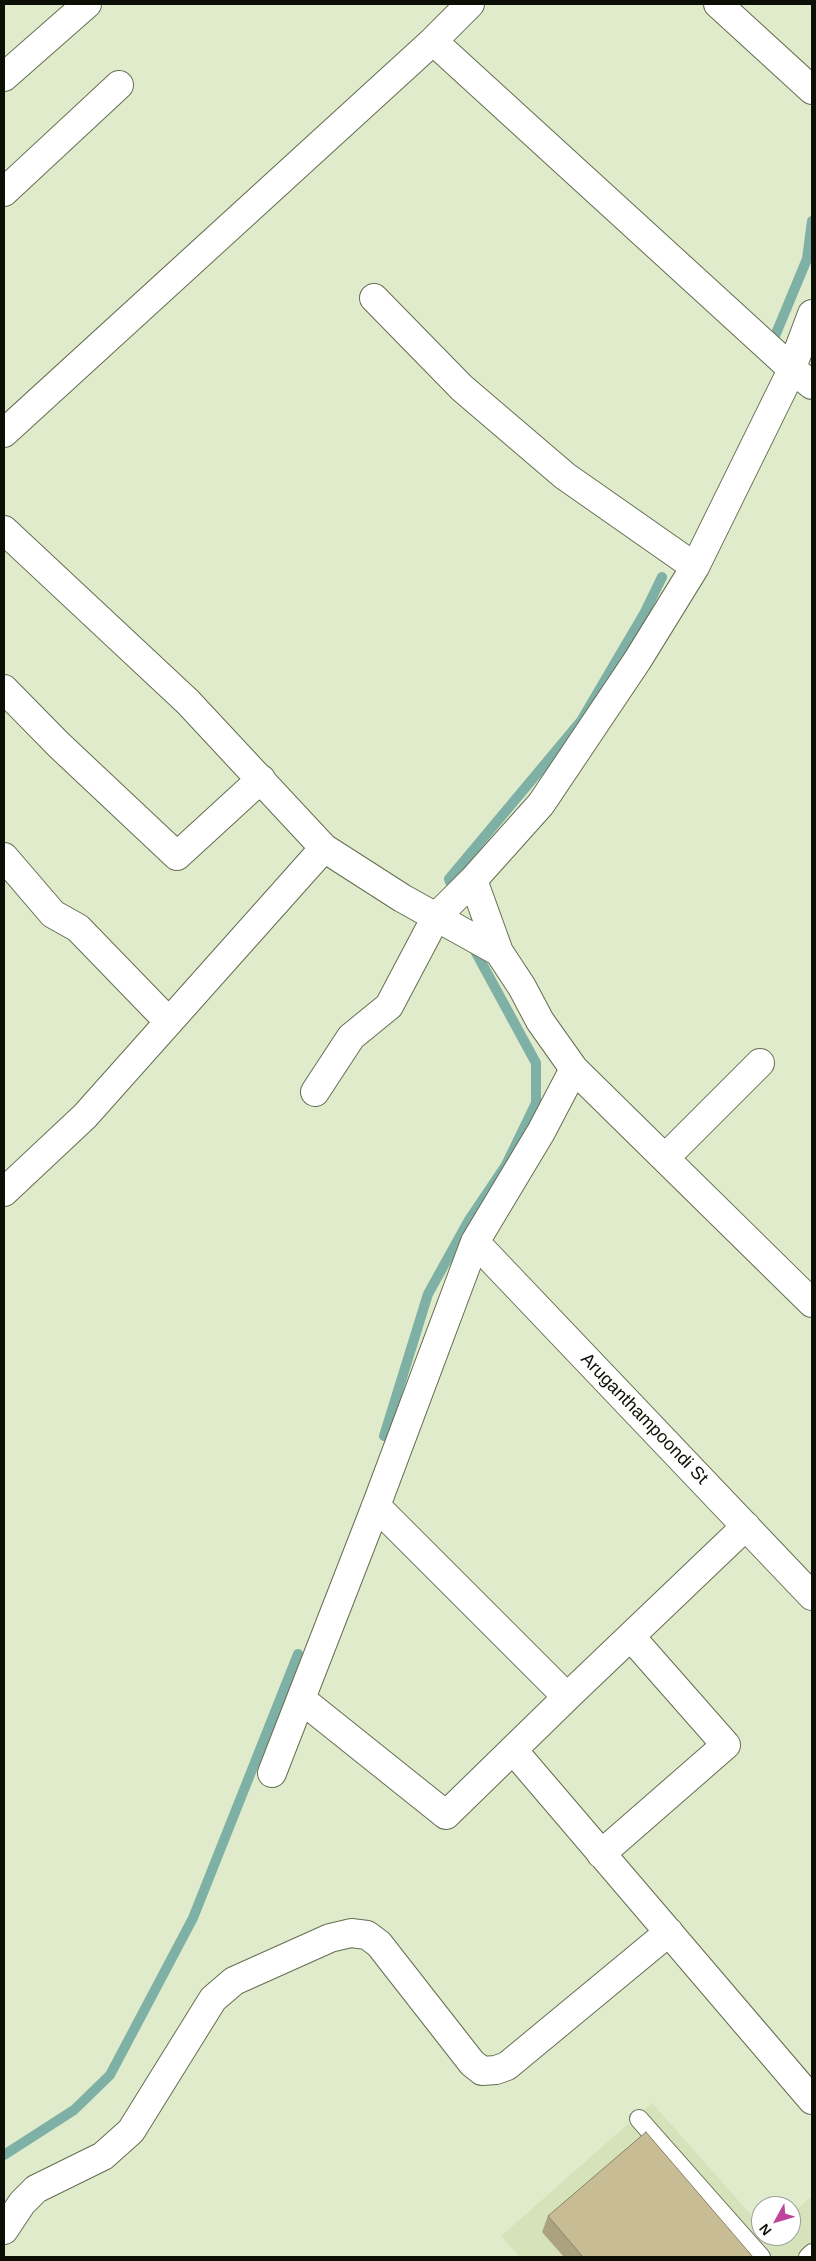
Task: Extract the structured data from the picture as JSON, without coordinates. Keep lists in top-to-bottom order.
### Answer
{
  "streets": {
    "street": ["Aruganthampoondi St"]
  },
  "north": "bottom left"
}
